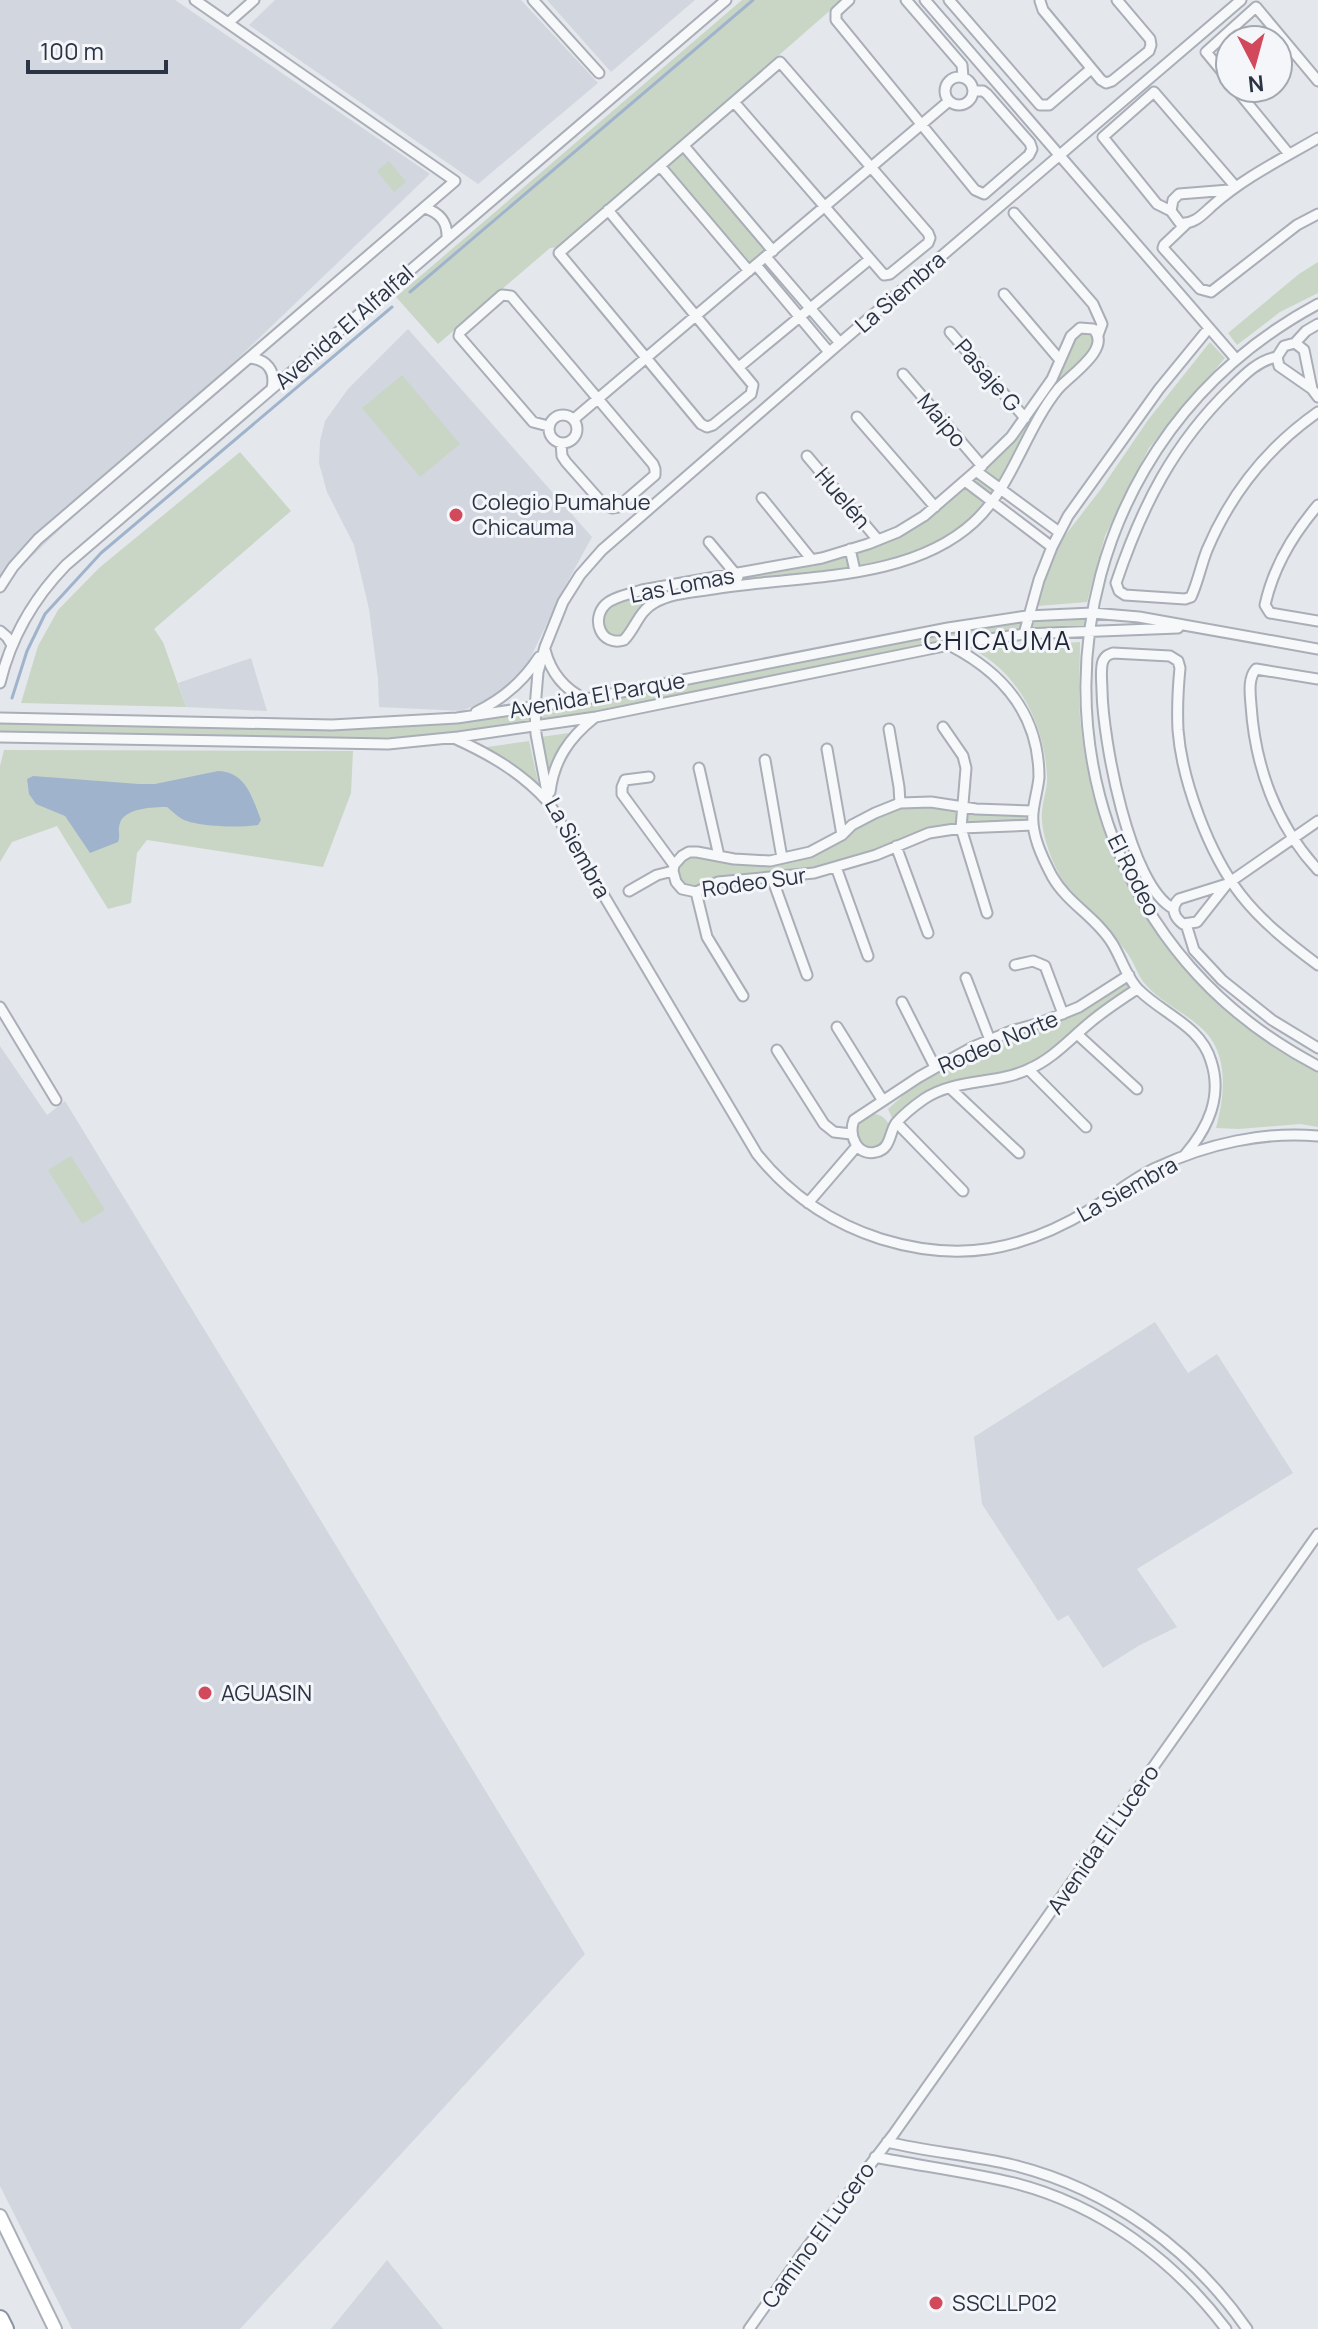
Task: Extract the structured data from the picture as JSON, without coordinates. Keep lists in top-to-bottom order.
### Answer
{
  "streets": {
    "street": [
      "La Siembra",
      "Avenida El Alfalfal",
      "Pasaje G",
      "Maipo",
      "Huelén",
      "Las Lomas",
      "Avenida El Parque",
      "El Rodeo",
      "Rodeo Sur",
      "Rodeo Norte",
      "Avenida El Lucero",
      "Camino El Lucero"
    ]
  },
  "crossings": [
    ["La Siembra", "Avenida El Parque"],
    ["Pasaje G", "Las Lomas"],
    ["Maipo", "Las Lomas"],
    ["Huelén", "Las Lomas"],
    ["Avenida El Parque", "El Rodeo"],
    ["Avenida El Lucero", "Camino El Lucero"]
  ],
  "districts": ["CHICAUMA"],
  "places": ["Colegio Pumahue Chicauma", "AGUASIN", "SSCLLP02"],
  "scale_bar": "100 m",
  "north": "bottom"
}
